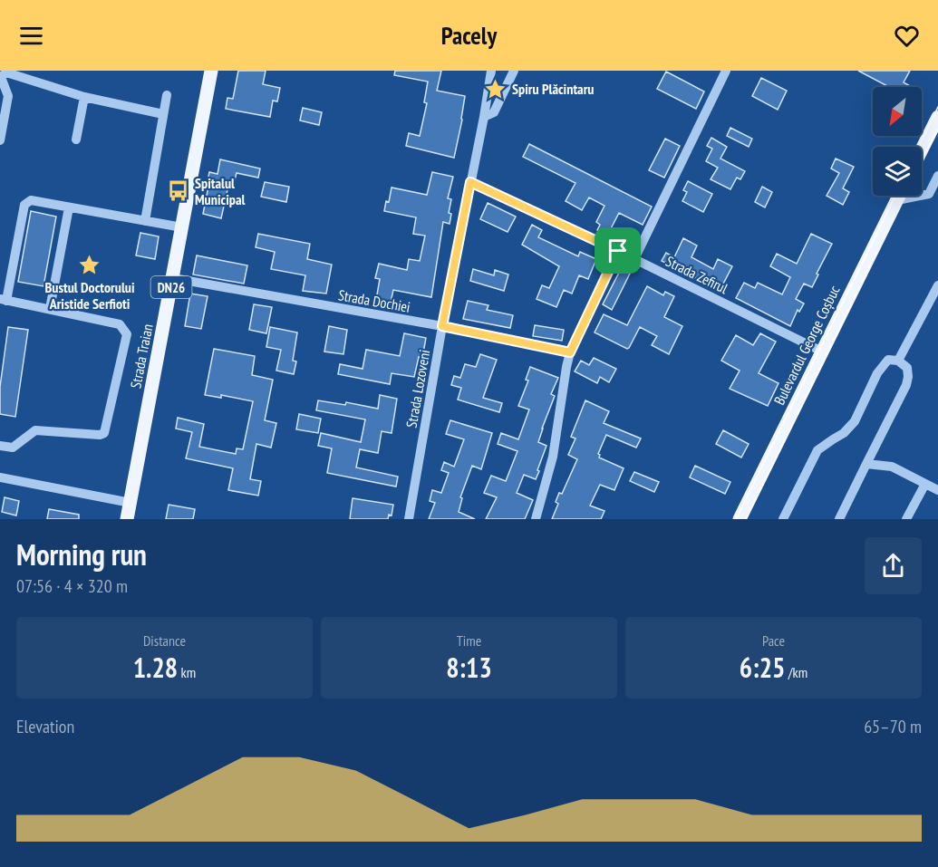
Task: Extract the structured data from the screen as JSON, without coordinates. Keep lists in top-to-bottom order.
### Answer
{
  "streets": {
    "main road": ["DN26", "Bulevardul George Coșbuc", "Strada Traian"],
    "street": ["Strada Zefirul", "Strada Dochiei", "Strada Lozoveni"]
  },
  "crossings": [
    ["Strada Zefirul", "Bulevardul George Coșbuc"],
    ["Strada Zefirul", "Strada Lozoveni"],
    ["Strada Dochiei", "Strada Traian"],
    ["Strada Dochiei", "Strada Lozoveni"]
  ],
  "places": {
    "place": ["Spiru Plăcintaru", "Bustul Doctorului Aristide Serfioti"],
    "bus stop": ["Spitalul Municipal"]
  },
  "north": "bottom left",
  "page": {
    "header": "Pacely",
    "heading": ["Morning run", "07:56 · 4 × 320 m"],
    "stats": [
      ["Distance", "1.28 km"],
      ["Time", "8:13"],
      ["Pace", "6:25 /km"]
    ],
    "chart": ["Elevation", "65–70 m"]
  }
}
